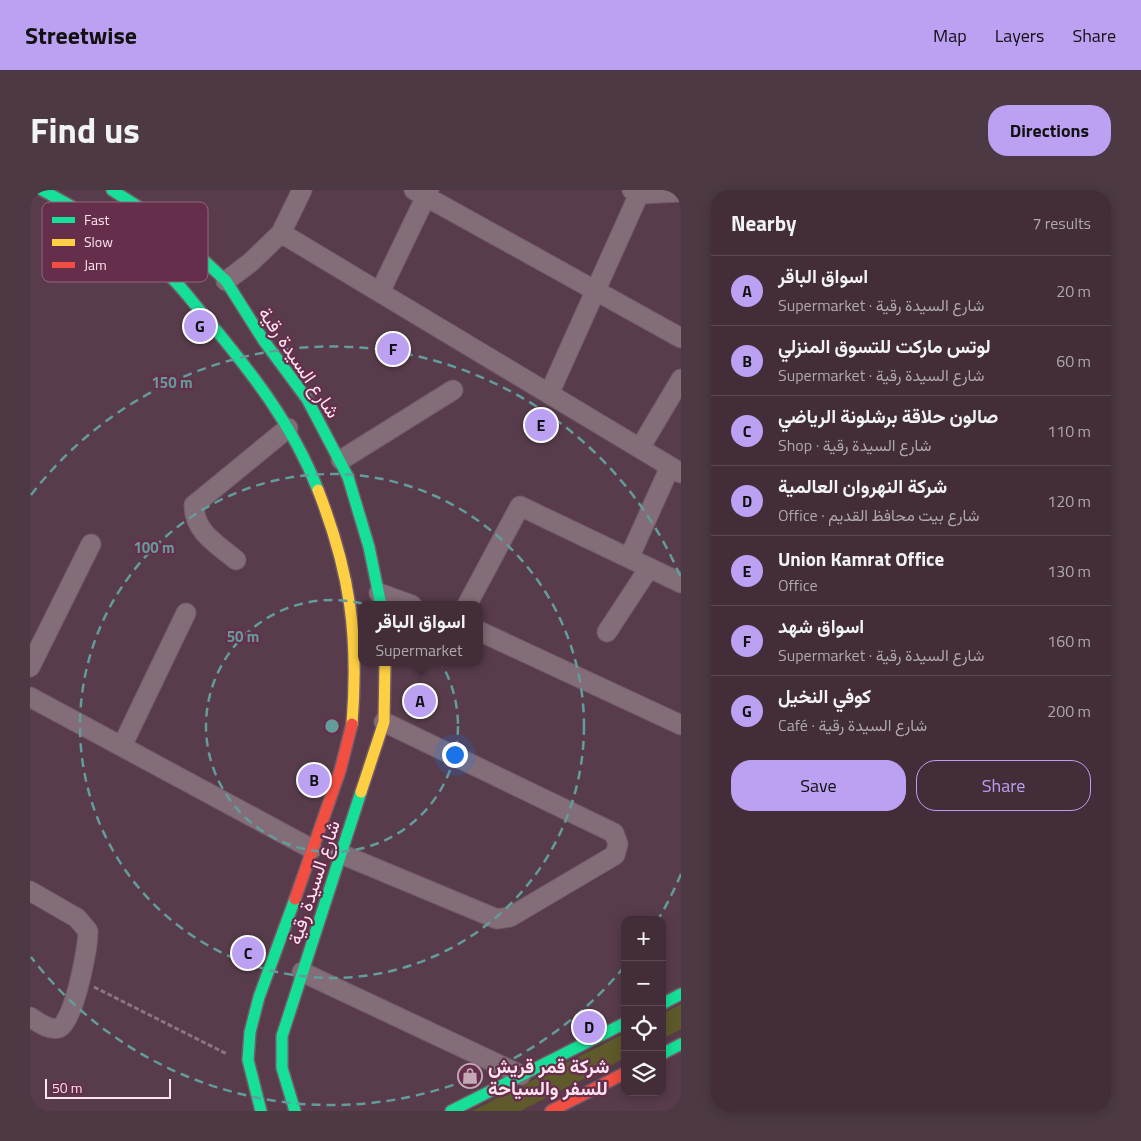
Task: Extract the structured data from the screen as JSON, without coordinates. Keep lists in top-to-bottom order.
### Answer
{
  "streets": {
    "main road": ["شارع السيدة رقية"]
  },
  "places": {
    "shop": ["شركة قمر قريش للسفر والسياحة"]
  },
  "legend": ["Fast", "Slow", "Jam"],
  "scale_bar": "50 m",
  "page": {
    "header": "Streetwise",
    "nav": ["Map", "Layers", "Share"],
    "title": "Find us",
    "buttons": [
      "Directions",
      ["Save", "Share"]
    ],
    "heading": ["Nearby", "7 results"],
    "list": [
      {
        "mark": "A",
        "name": "اسواق الباقر",
        "note": "Supermarket · شارع السيدة رقية",
        "value": "20 m"
      },
      {
        "mark": "B",
        "name": "لوتس ماركت للتسوق المنزلي",
        "note": "Supermarket · شارع السيدة رقية",
        "value": "60 m"
      },
      {
        "mark": "C",
        "name": "صالون حلاقة برشلونة الرياضي",
        "note": "Shop · شارع السيدة رقية",
        "value": "110 m"
      },
      {
        "mark": "D",
        "name": "شركة النهروان العالمية",
        "note": "Office · شارع بيت محافظ القديم",
        "value": "120 m"
      },
      {
        "mark": "E",
        "name": "Union Kamrat Office",
        "note": "Office",
        "value": "130 m"
      },
      {
        "mark": "F",
        "name": "اسواق شهد",
        "note": "Supermarket · شارع السيدة رقية",
        "value": "160 m"
      },
      {
        "mark": "G",
        "name": "كوفي النخيل",
        "note": "Café · شارع السيدة رقية",
        "value": "200 m"
      }
    ],
    "pins": [
      "G",
      "F",
      "E",
      "A",
      "B",
      "C",
      "D"
    ],
    "popup": ["اسواق الباقر", "Supermarket"],
    "map_buttons": ["+", "−"],
    "scale": "50 m"
  },
  "rings": ["150 m", "100 m", "50 m"]
}
